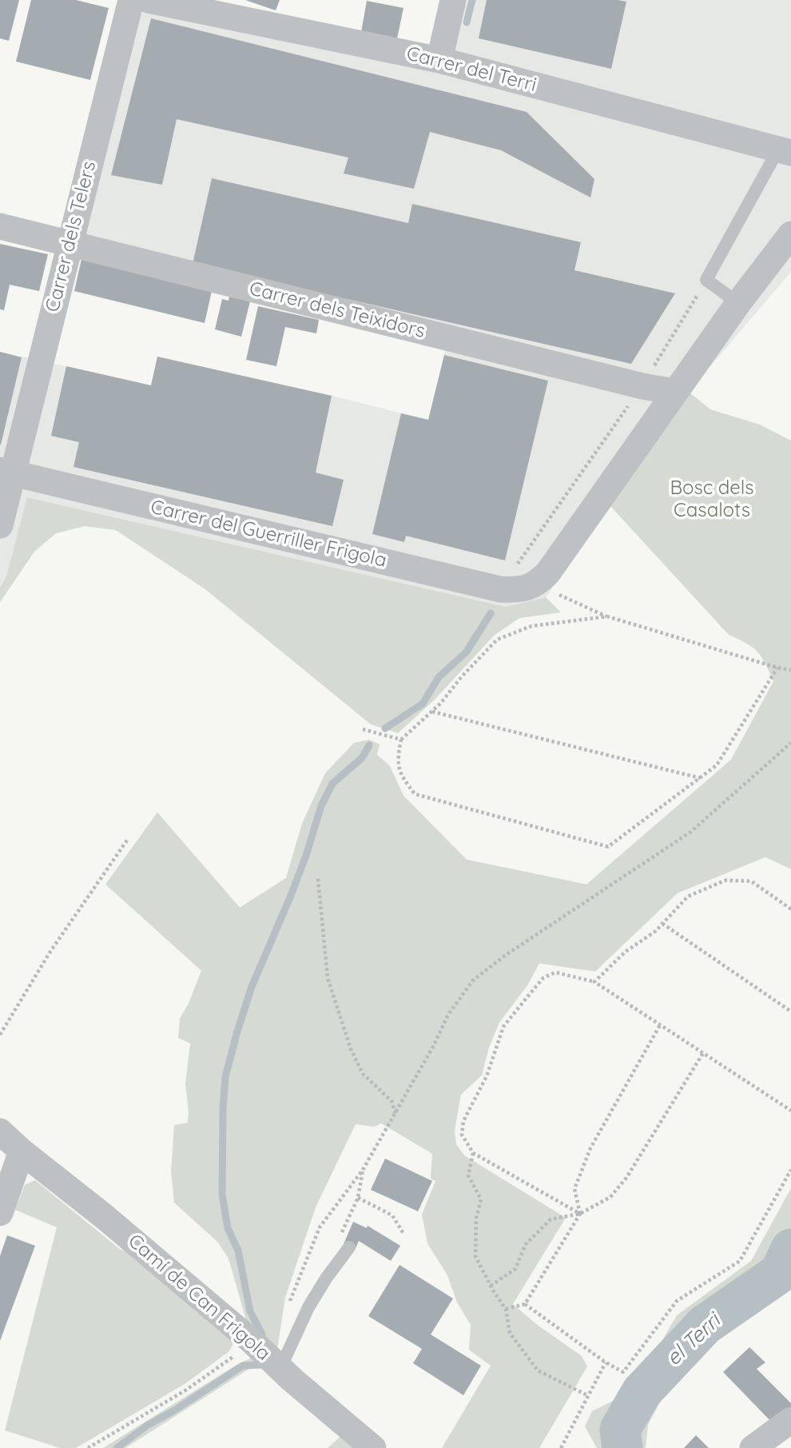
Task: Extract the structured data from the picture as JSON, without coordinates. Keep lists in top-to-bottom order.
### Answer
{
  "streets": {
    "street": [
      "Carrer del Terri",
      "Carrer dels Telers",
      "Carrer dels Teixidors",
      "Carrer del Guerriller Frigola",
      "Camí de Can Frigola"
    ]
  },
  "crossings": [
    ["Carrer dels Telers", "Carrer dels Teixidors"],
    ["Carrer dels Telers", "Carrer del Guerriller Frigola"],
    ["Carrer dels Teixidors", "Carrer del Guerriller Frigola"]
  ],
  "water": ["el Terri"],
  "parks": ["Bosc dels Casalots"]
}
